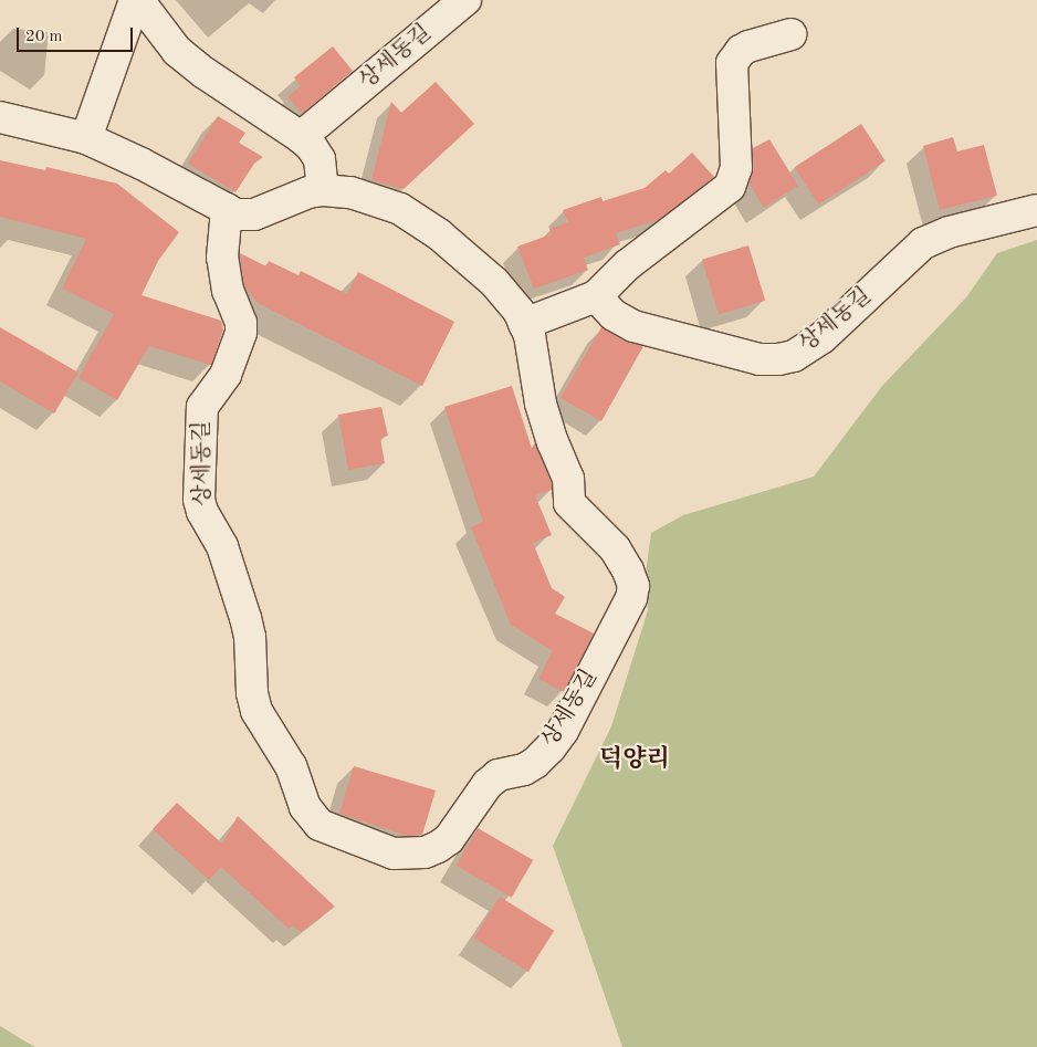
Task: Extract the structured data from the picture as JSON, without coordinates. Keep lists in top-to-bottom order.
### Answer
{
  "streets": {
    "lane": ["상세동길"]
  },
  "districts": ["덕양리"],
  "scale_bar": "20 m"
}
